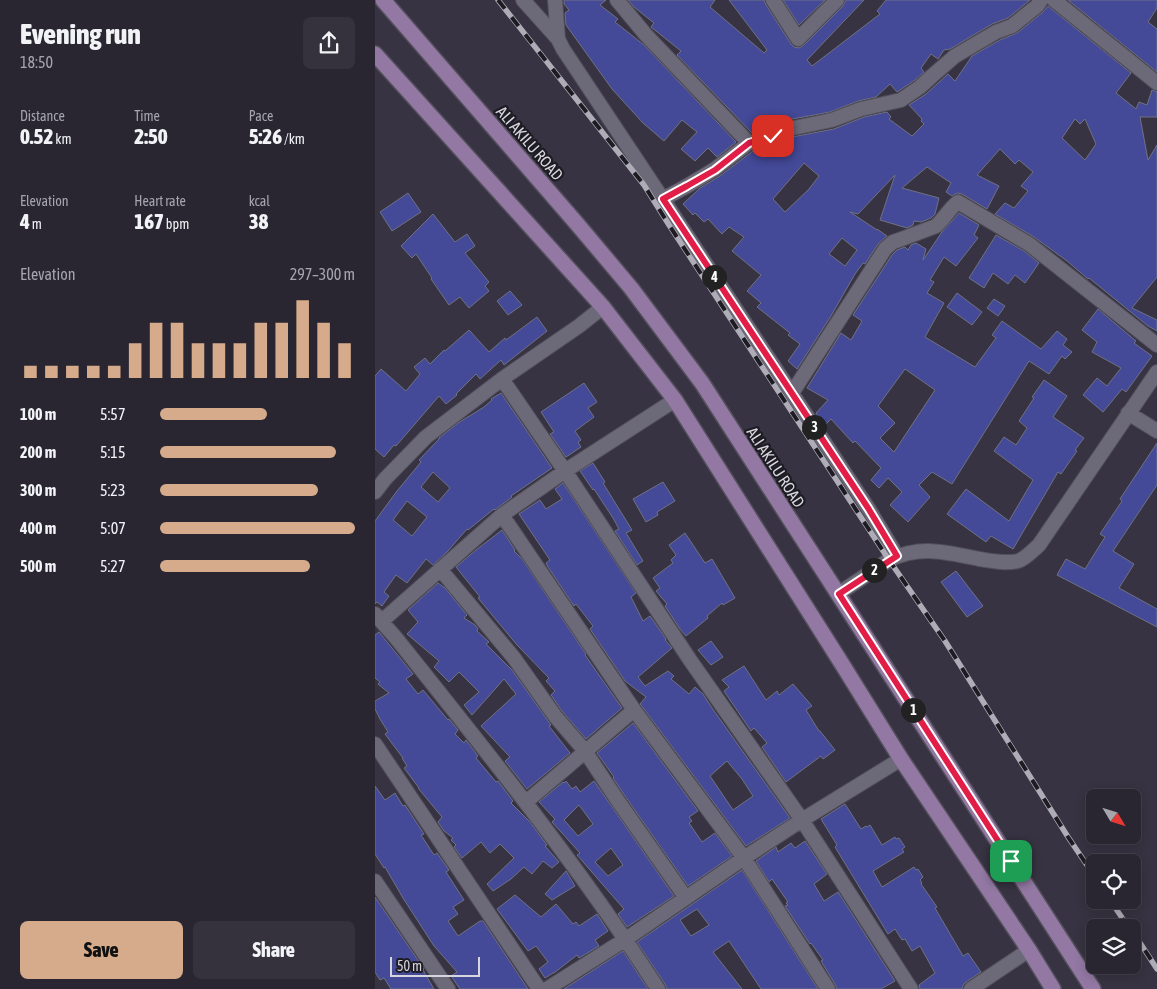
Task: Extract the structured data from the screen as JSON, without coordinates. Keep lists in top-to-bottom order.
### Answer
{
  "streets": {
    "main road": ["ALI AKILU ROAD"]
  },
  "scale_bar": "50 m",
  "north": "bottom right",
  "page": {
    "heading": ["Evening run", "18:50"],
    "stats": [
      ["Distance", "0.52 km"],
      ["Time", "2:50"],
      ["Pace", "5:26 /km"],
      ["Elevation", "4 m"],
      ["Heart rate", "167 bpm"],
      ["kcal", "38"]
    ],
    "chart": ["Elevation", "297–300 m"],
    "pins": [
      "4",
      "3",
      "2",
      "1"
    ],
    "list": [
      {
        "name": "100 m",
        "note": "5:57"
      },
      {
        "name": "200 m",
        "note": "5:15"
      },
      {
        "name": "300 m",
        "note": "5:23"
      },
      {
        "name": "400 m",
        "note": "5:07"
      },
      {
        "name": "500 m",
        "note": "5:27"
      }
    ],
    "buttons": ["Save", "Share"],
    "scale": "50 m"
  }
}
